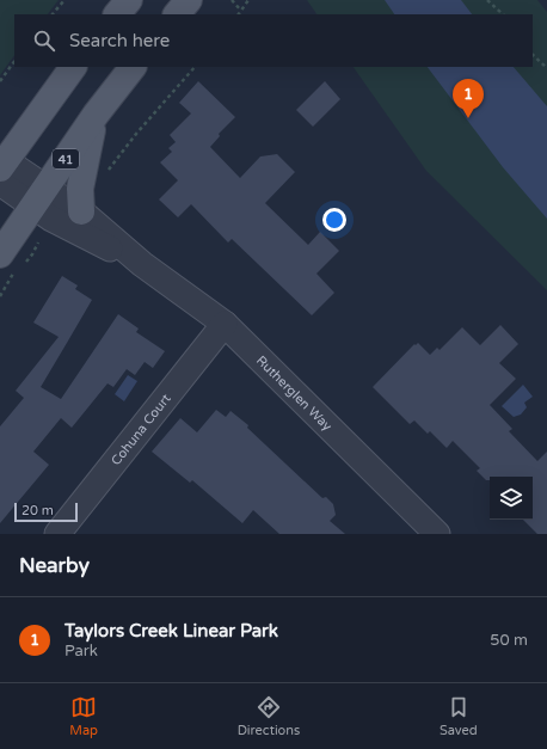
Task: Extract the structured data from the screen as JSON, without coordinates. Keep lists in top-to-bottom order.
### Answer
{
  "streets": {
    "main road": ["41"],
    "street": ["Rutherglen Way", "Cohuna Court"]
  },
  "crossings": [
    ["41", "Rutherglen Way"],
    ["Rutherglen Way", "Cohuna Court"]
  ],
  "scale_bar": "20 m",
  "page": {
    "search": "Search here",
    "pins": "1",
    "scale": "20 m",
    "heading": "Nearby",
    "list": [
      {
        "mark": "1",
        "name": "Taylors Creek Linear Park",
        "note": "Park",
        "value": "50 m"
      }
    ],
    "nav": ["Map", "Directions", "Saved"]
  }
}
